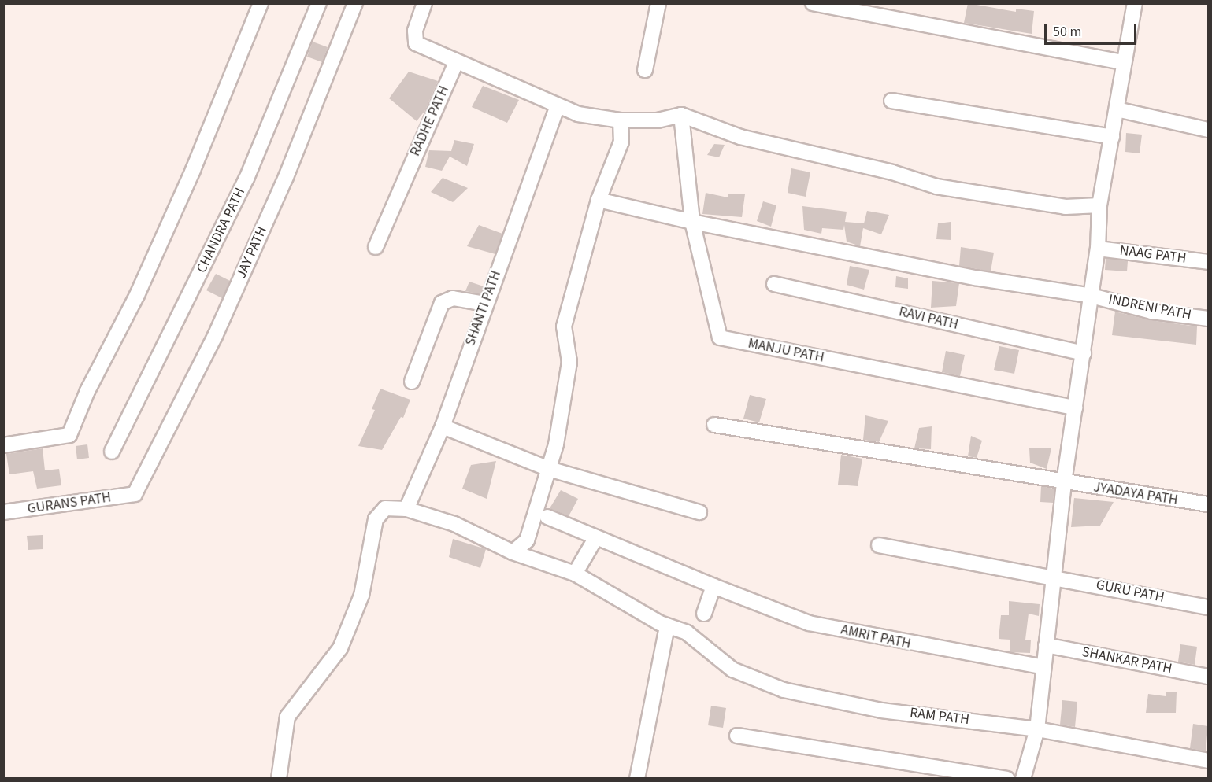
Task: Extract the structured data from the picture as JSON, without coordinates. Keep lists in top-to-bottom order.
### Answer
{
  "streets": {
    "street": [
      "RADHE PATH",
      "CHANDRA PATH",
      "JAY PATH",
      "NAAG PATH",
      "INDRENI PATH",
      "SHANTI PATH",
      "RAVI PATH",
      "MANJU PATH",
      "JYADAYA PATH",
      "GURANS PATH",
      "GURU PATH",
      "AMRIT PATH",
      "SHANKAR PATH",
      "RAM PATH"
    ]
  },
  "crossings": [
    ["JAY PATH", "GURANS PATH"],
    ["INDRENI PATH", "MANJU PATH"]
  ],
  "scale_bar": "50 m"
}
